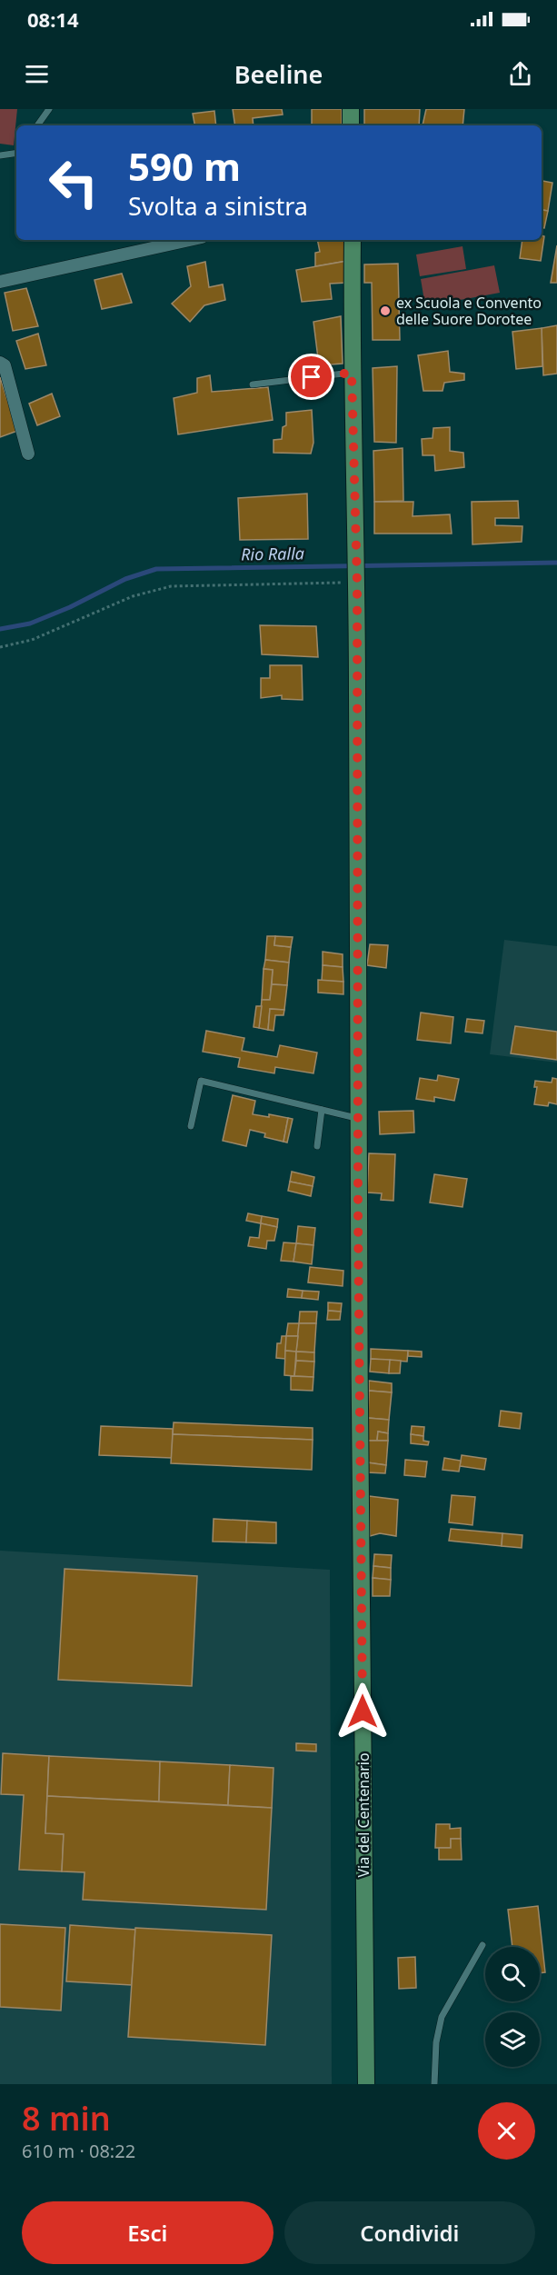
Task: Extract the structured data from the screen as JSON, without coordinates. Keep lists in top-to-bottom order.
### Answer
{
  "streets": {
    "street": ["Via del Centenario"]
  },
  "water": ["Rio Ralla"],
  "places": ["ex Scuola e Convento delle Suore Dorotee"],
  "page": {
    "status": "08:14",
    "header": "Beeline",
    "turn": ["590 m", "Svolta a sinistra"],
    "heading": ["8 min", "610 m · 08:22"],
    "buttons": ["Esci", "Condividi"]
  }
}
